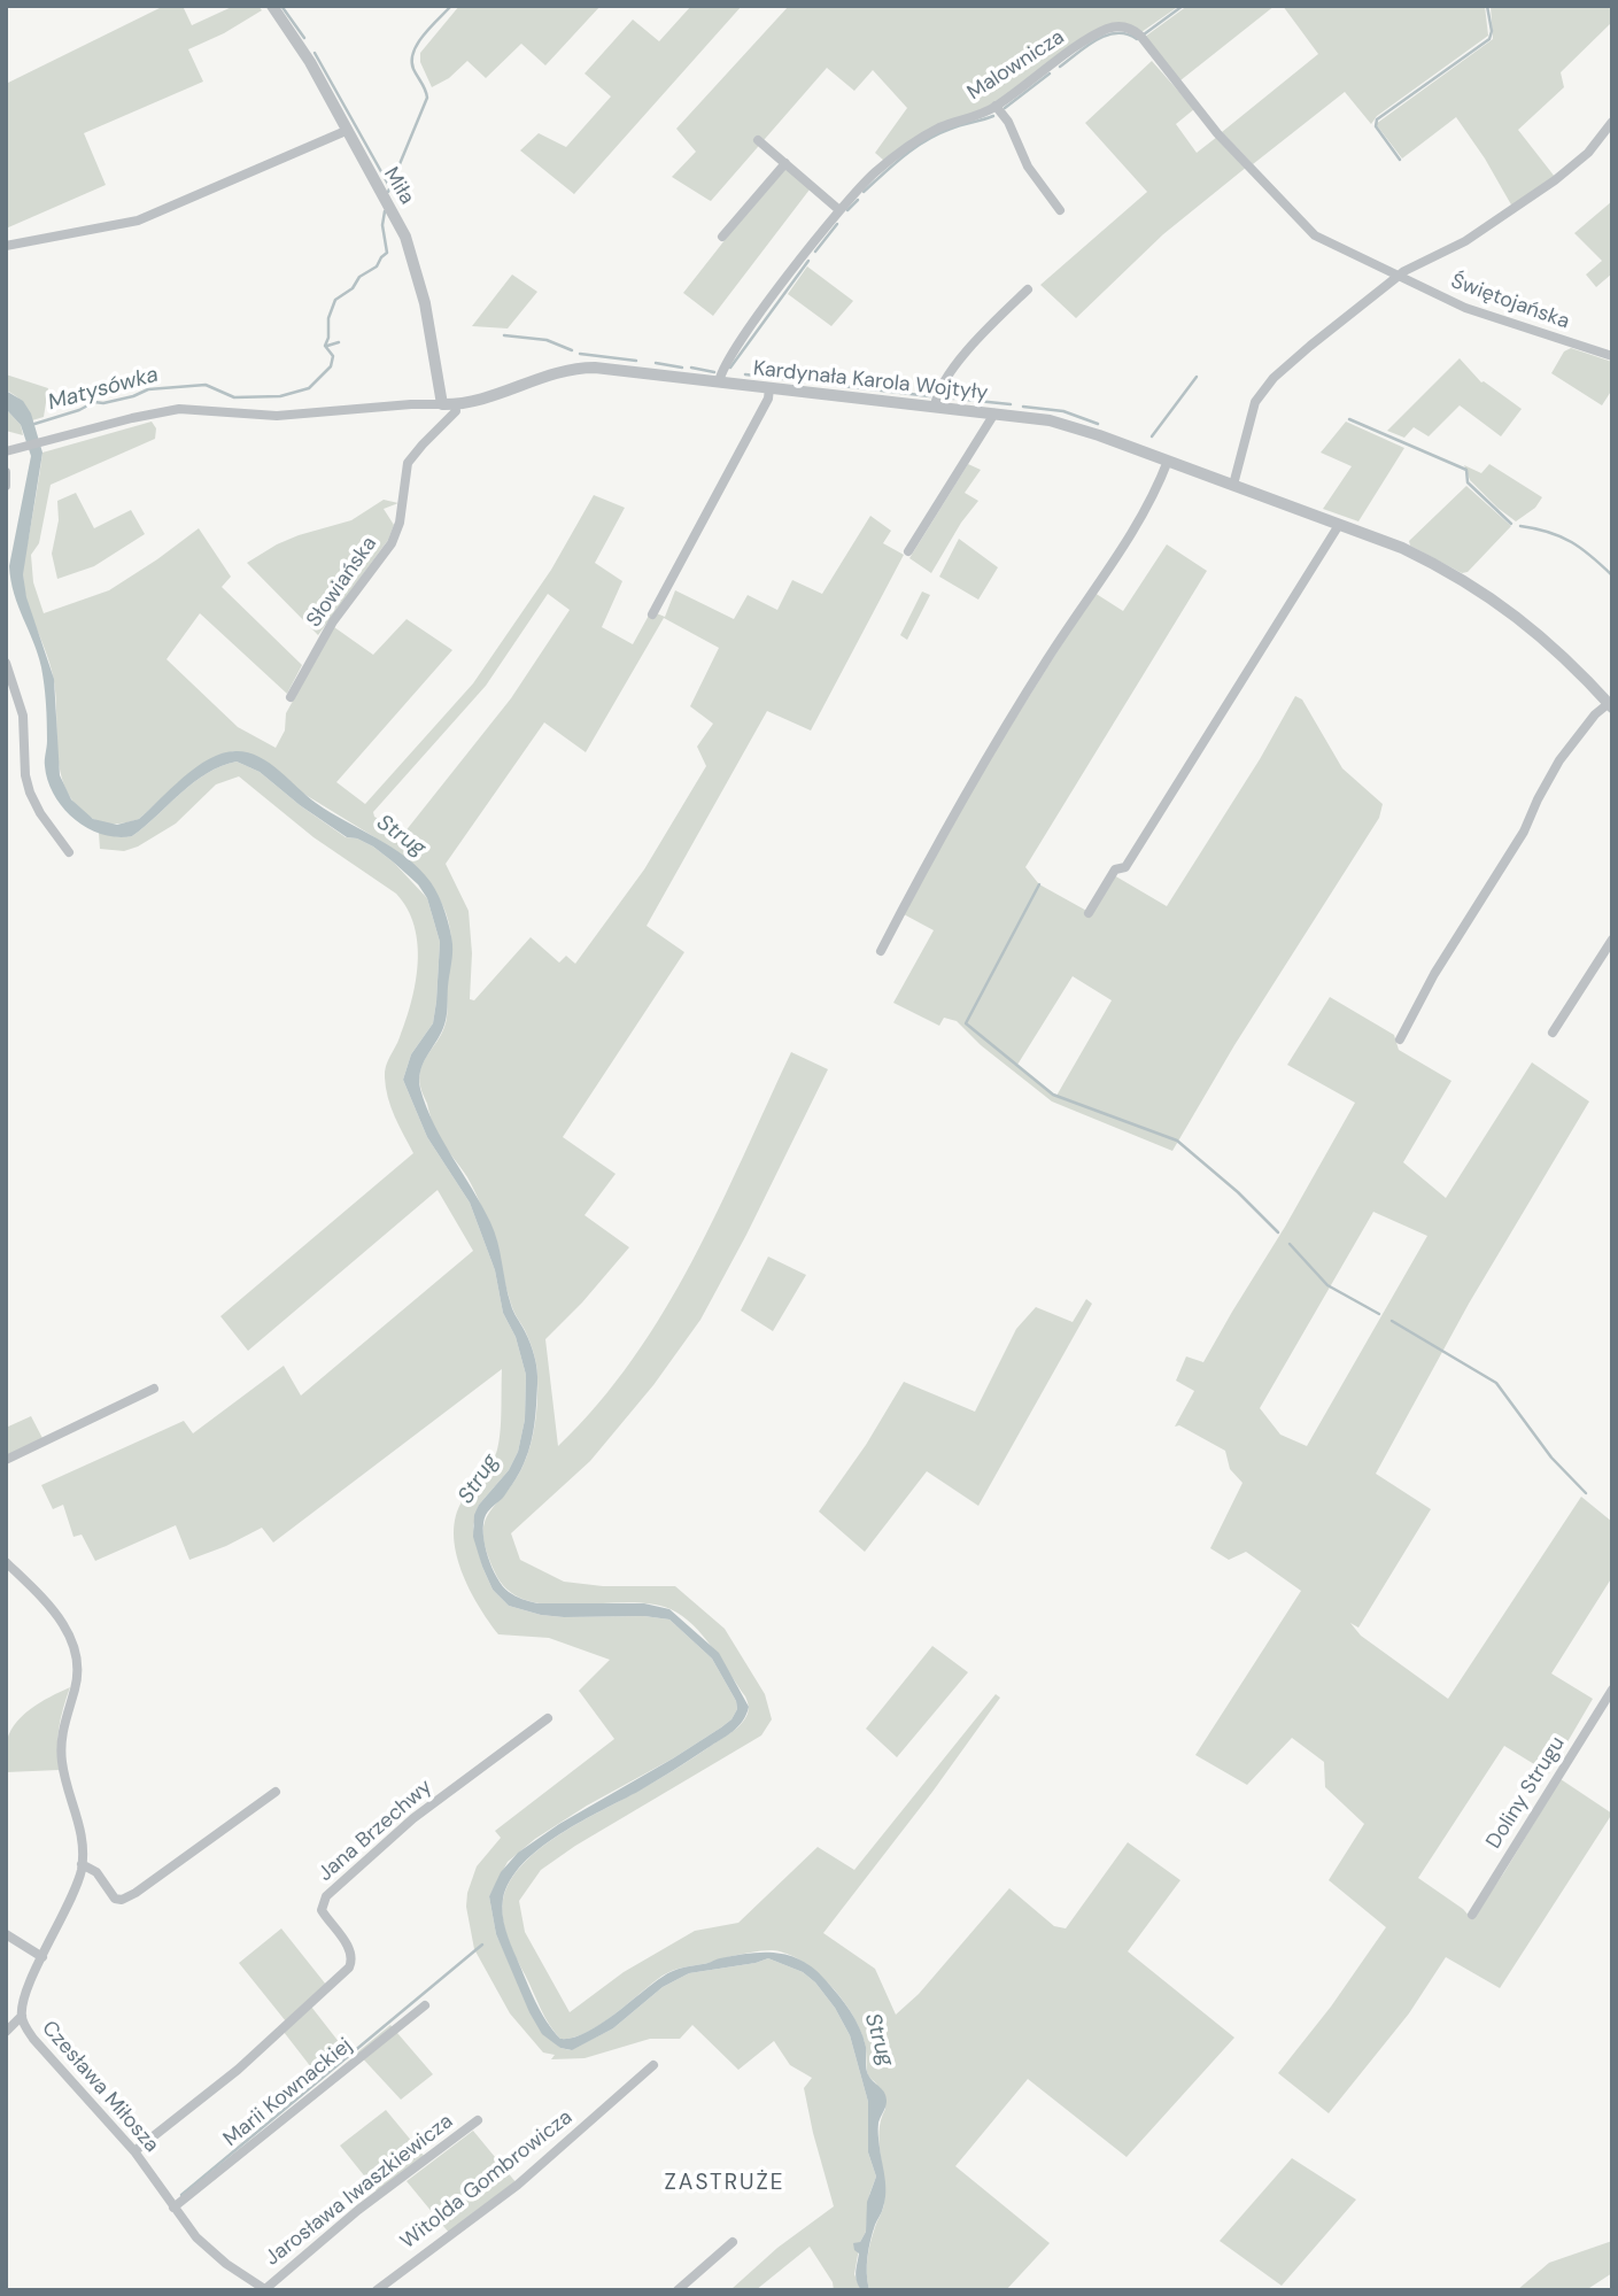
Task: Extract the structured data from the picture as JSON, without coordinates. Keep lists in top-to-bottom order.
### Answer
{
  "streets": {
    "street": [
      "Malownicza",
      "Miła",
      "Świętojańska",
      "Kardynała Karola Wojtyły",
      "Słowiańska",
      "Doliny Strugu",
      "Jana Brzechwy",
      "Czesława Miłosza",
      "Marii Kownackiej",
      "Witolda Gombrowicza",
      "Jarosława Iwaszkiewicza"
    ]
  },
  "crossings": [
    ["Malownicza", "Świętojańska"],
    ["Malownicza", "Kardynała Karola Wojtyły"],
    ["Miła", "Kardynała Karola Wojtyły"],
    ["Miła", "Słowiańska"],
    ["Kardynała Karola Wojtyły", "Słowiańska"],
    ["Jana Brzechwy", "Czesława Miłosza"],
    ["Czesława Miłosza", "Marii Kownackiej"],
    ["Czesława Miłosza", "Jarosława Iwaszkiewicza"]
  ],
  "districts": ["ZASTRUŻE"],
  "water": ["Matysówka", "Strug"]
}
